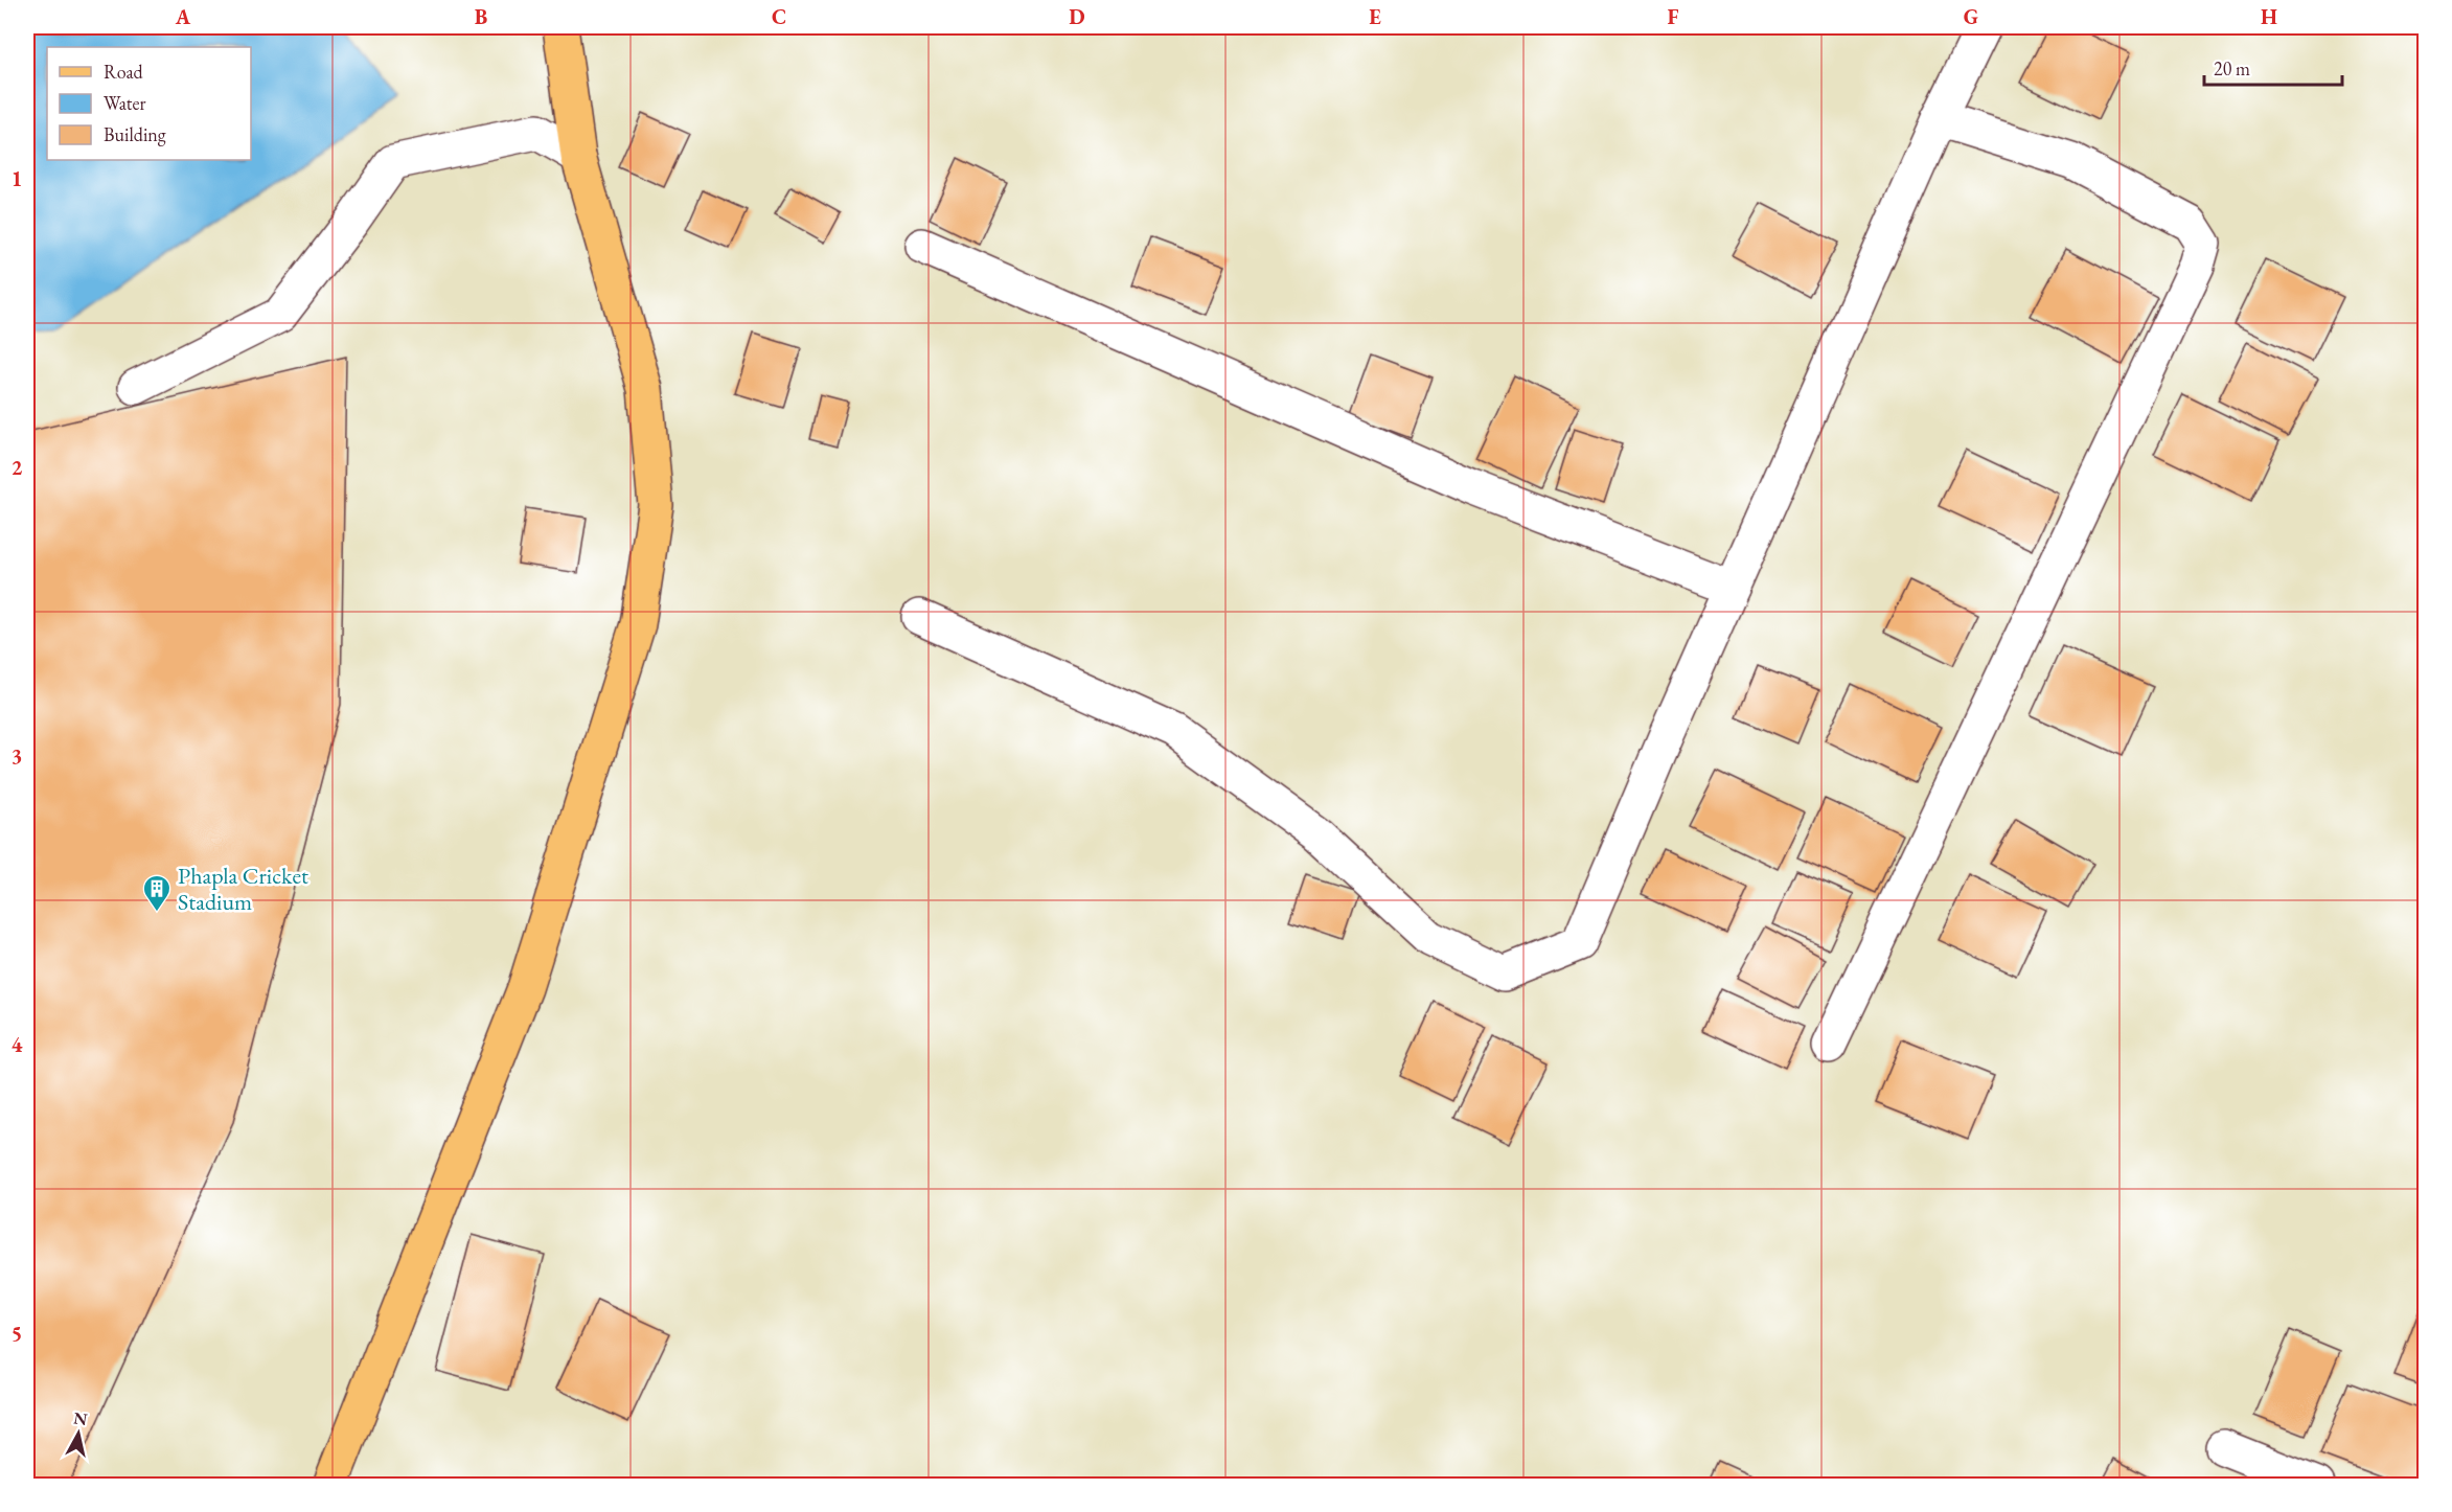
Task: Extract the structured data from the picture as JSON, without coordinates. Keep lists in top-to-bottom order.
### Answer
{
  "places": {
    "building": ["Phapla Cricket Stadium"]
  },
  "legend": ["Road", "Water", "Building"],
  "scale_bar": "20 m",
  "north": "top",
  "grid": {
    "columns": [
      "A",
      "B",
      "C",
      "D",
      "E",
      "F",
      "G",
      "H"
    ],
    "rows": [
      "1",
      "2",
      "3",
      "4",
      "5"
    ]
  }
}
